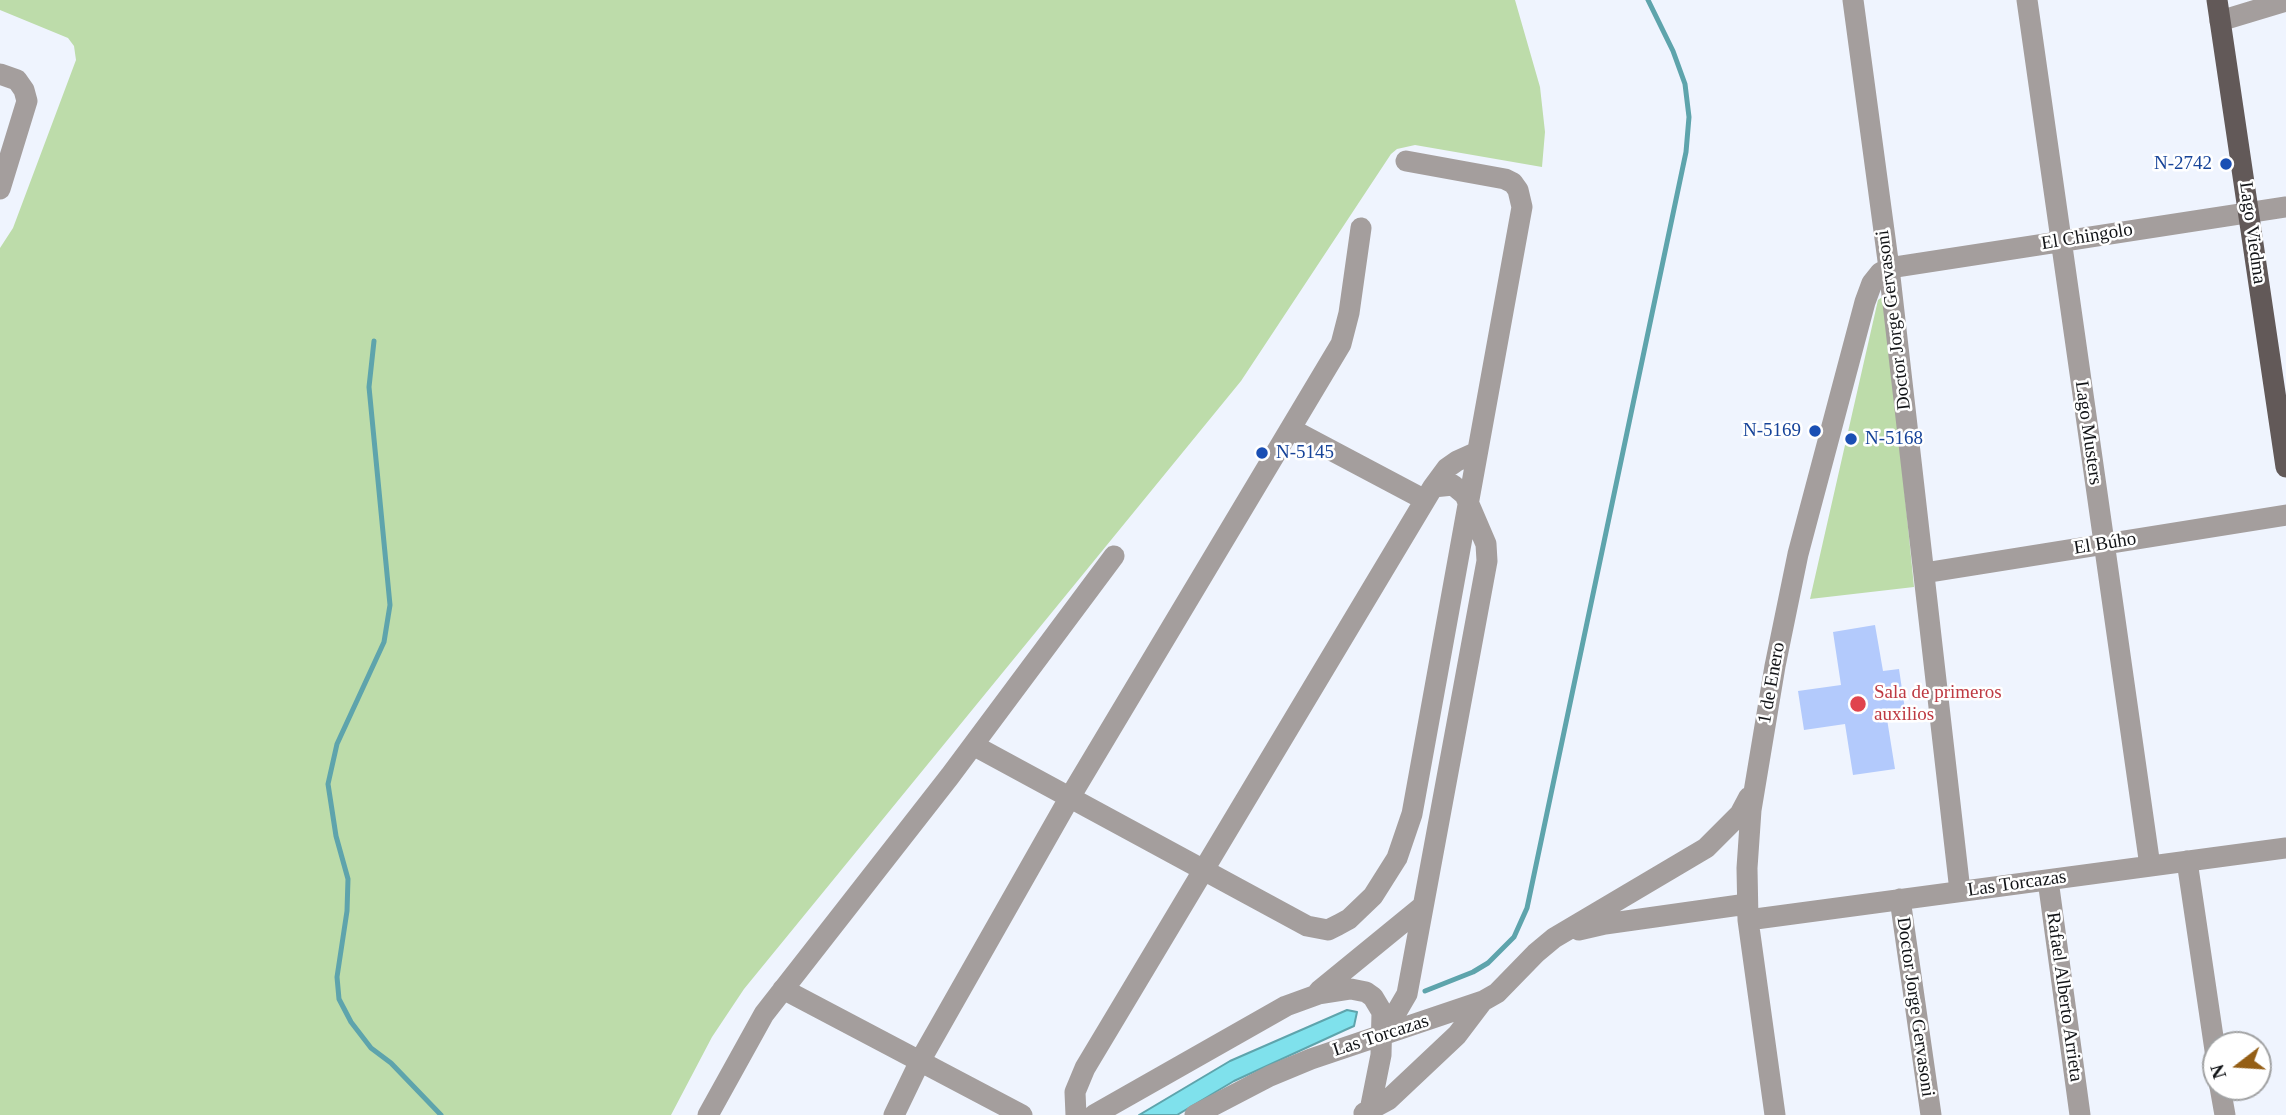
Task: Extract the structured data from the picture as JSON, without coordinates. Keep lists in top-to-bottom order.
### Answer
{
  "streets": {
    "main road": ["Lago Viedma"],
    "street": [
      "El Chingolo",
      "Doctor Jorge Gervasoni",
      "Lago Musters",
      "El Búho",
      "1 de Enero",
      "Las Torcazas",
      "Rafael Alberto Arrieta"
    ]
  },
  "crossings": [
    ["Lago Viedma", "El Chingolo"],
    ["El Chingolo", "Doctor Jorge Gervasoni"],
    ["El Chingolo", "Lago Musters"],
    ["El Chingolo", "1 de Enero"],
    ["Doctor Jorge Gervasoni", "El Búho"],
    ["Doctor Jorge Gervasoni", "1 de Enero"],
    ["Doctor Jorge Gervasoni", "Las Torcazas"],
    ["Lago Musters", "El Búho"],
    ["Lago Musters", "Las Torcazas"],
    ["1 de Enero", "Las Torcazas"],
    ["Las Torcazas", "Rafael Alberto Arrieta"]
  ],
  "places": [
    "N-2742",
    "N-5169",
    "N-5168",
    "N-5145",
    "Sala de primeros auxilios"
  ],
  "north": "left"
}
